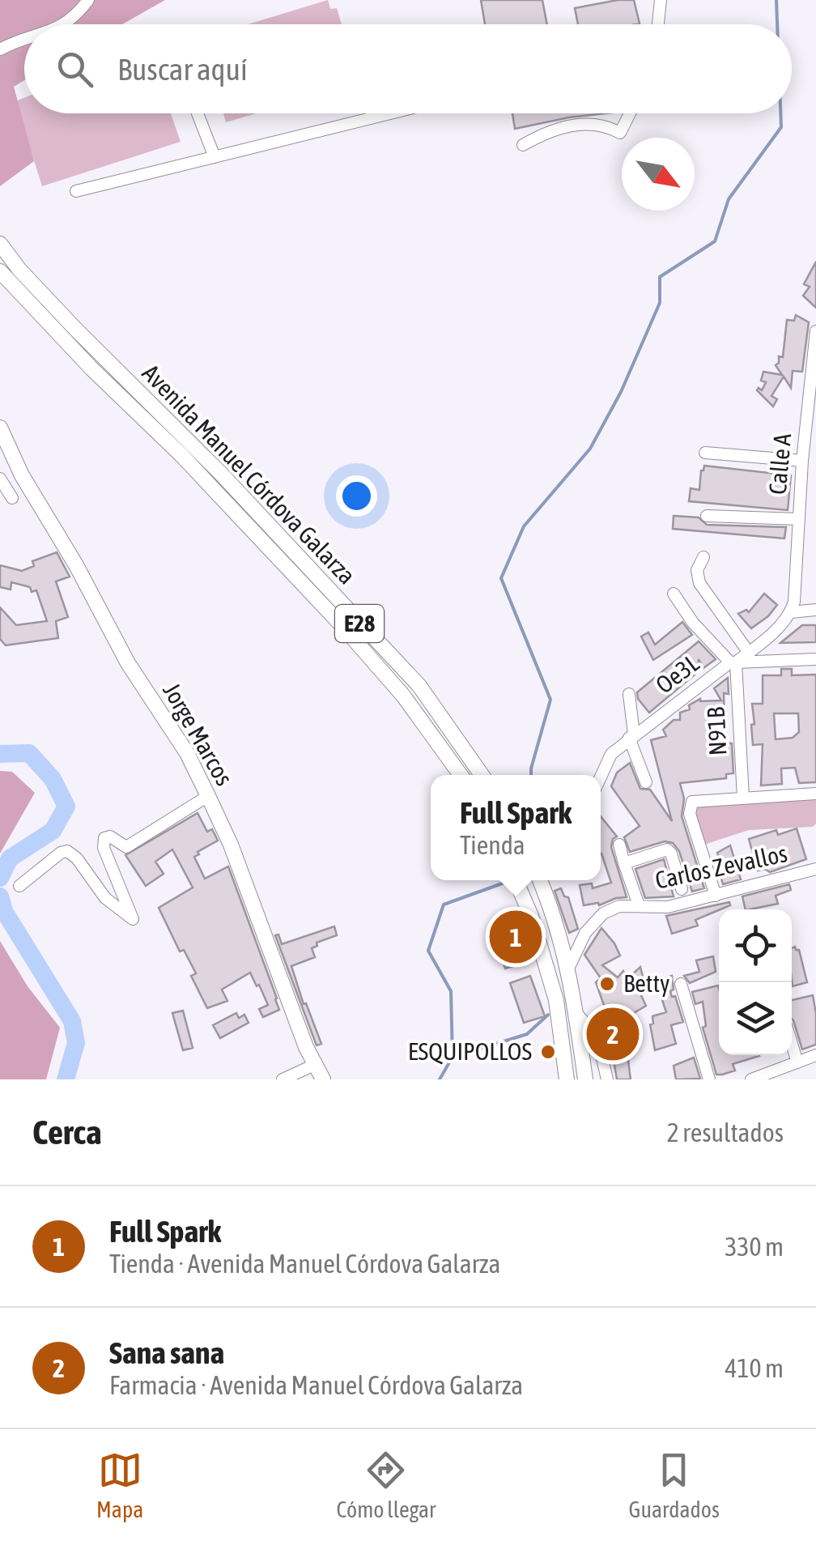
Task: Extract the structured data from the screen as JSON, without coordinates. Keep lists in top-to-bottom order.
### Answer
{
  "streets": {
    "main road": ["Avenida Manuel Córdova Galarza", "E28", "Jorge Marcos"],
    "street": [
      "Calle A",
      "Oe3L",
      "N91B",
      "Carlos Zevallos"
    ]
  },
  "crossings": [
    ["Calle A", "Oe3L"],
    ["Oe3L", "N91B"]
  ],
  "places": ["Betty", "ESQUIPOLLOS"],
  "north": "bottom right",
  "page": {
    "search": "Buscar aquí",
    "popup": ["Full Spark", "Tienda"],
    "pins": ["1", "2"],
    "heading": ["Cerca", "2 resultados"],
    "list": [
      {
        "mark": "1",
        "name": "Full Spark",
        "note": "Tienda · Avenida Manuel Córdova Galarza",
        "value": "330 m"
      },
      {
        "mark": "2",
        "name": "Sana sana",
        "note": "Farmacia · Avenida Manuel Córdova Galarza",
        "value": "410 m"
      }
    ],
    "nav": ["Mapa", "Cómo llegar", "Guardados"]
  }
}
